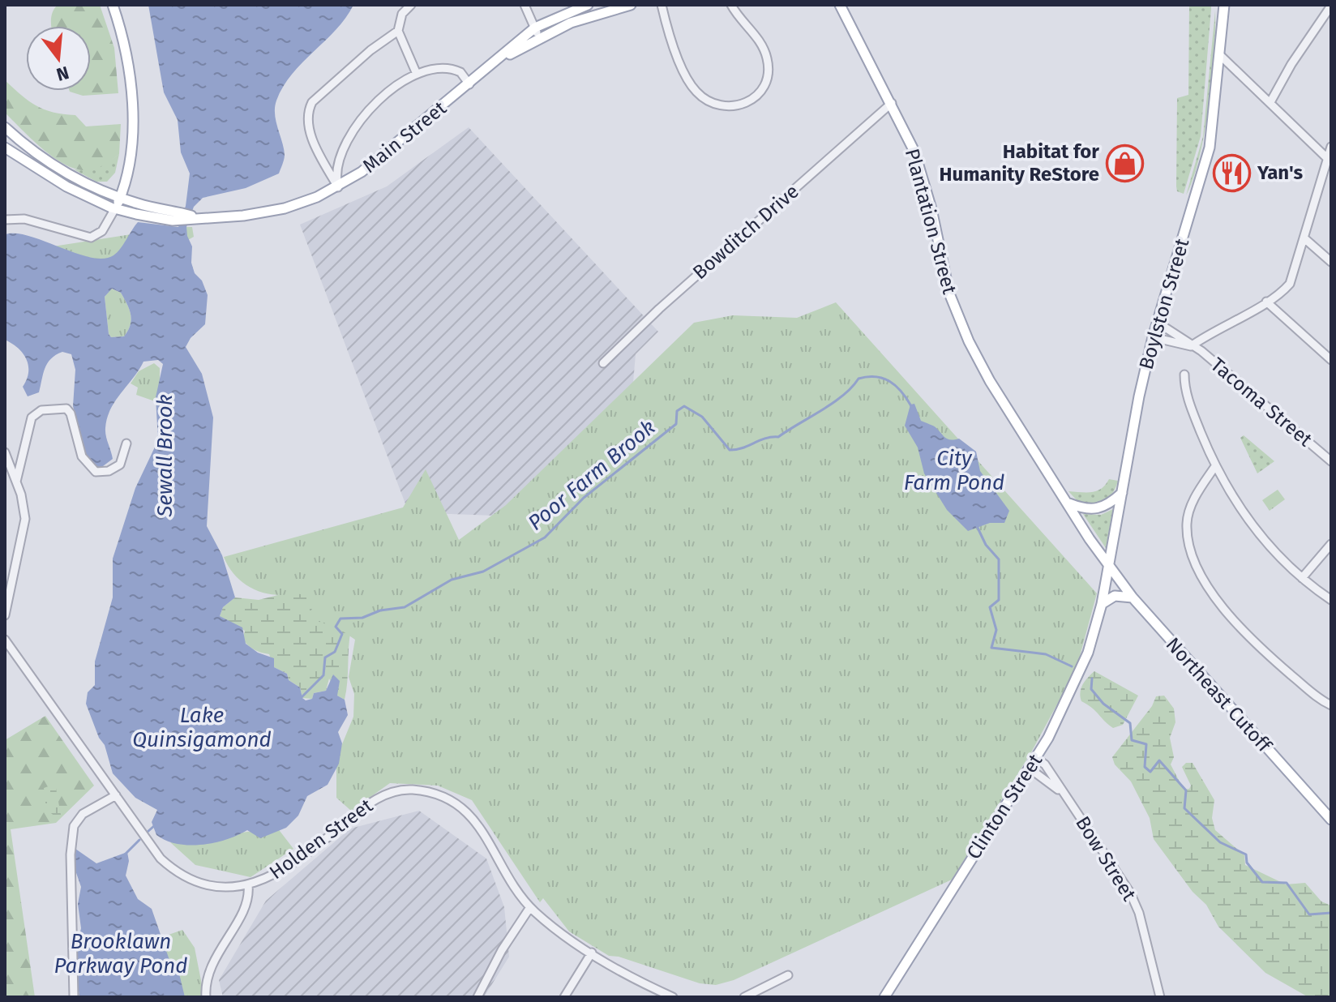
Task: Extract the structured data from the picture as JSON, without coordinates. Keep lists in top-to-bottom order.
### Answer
{
  "streets": {
    "main road": [
      "Main Street",
      "Plantation Street",
      "Boylston Street",
      "Northeast Cutoff",
      "Clinton Street"
    ],
    "street": [
      "Bowditch Drive",
      "Tacoma Street",
      "Holden Street",
      "Bow Street"
    ]
  },
  "crossings": [
    ["Plantation Street", "Bowditch Drive"],
    ["Plantation Street", "Boylston Street"],
    ["Plantation Street", "Northeast Cutoff"],
    ["Boylston Street", "Tacoma Street"],
    ["Boylston Street", "Northeast Cutoff"],
    ["Boylston Street", "Clinton Street"],
    ["Clinton Street", "Bow Street"]
  ],
  "water": [
    "Sewall Brook",
    "City Farm Pond",
    "Poor Farm Brook",
    "Lake Quinsigamond",
    "Brooklawn Parkway Pond"
  ],
  "places": {
    "shop": ["Habitat for Humanity ReStore"],
    "restaurant": ["Yan's"]
  },
  "north": "bottom"
}
